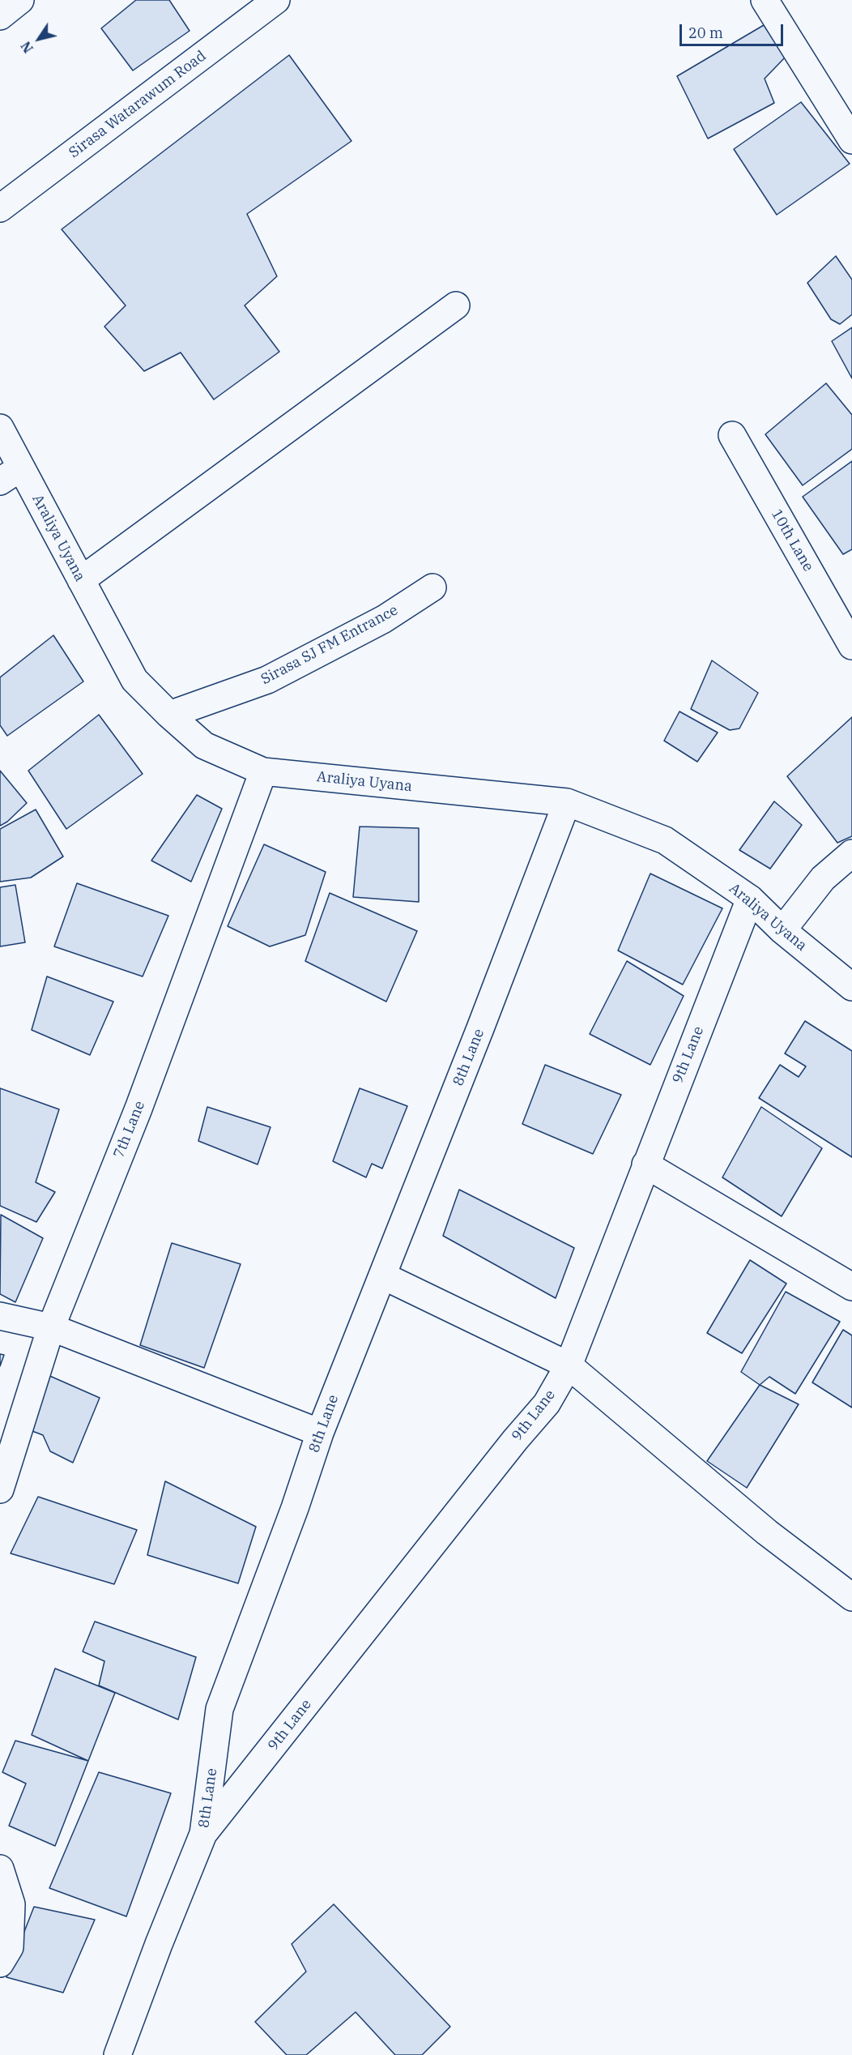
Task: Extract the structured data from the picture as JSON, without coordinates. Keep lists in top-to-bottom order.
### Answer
{
  "streets": {
    "street": [
      "Sirasa Watarawum Road",
      "Araliya Uyana",
      "10th Lane",
      "Sirasa SJ FM Entrance",
      "9th Lane",
      "8th Lane",
      "7th Lane"
    ]
  },
  "crossings": [
    ["Araliya Uyana", "Sirasa SJ FM Entrance"],
    ["Araliya Uyana", "9th Lane"],
    ["Araliya Uyana", "8th Lane"],
    ["Araliya Uyana", "7th Lane"],
    ["9th Lane", "8th Lane"]
  ],
  "scale_bar": "20 m",
  "north": "bottom left"
}
